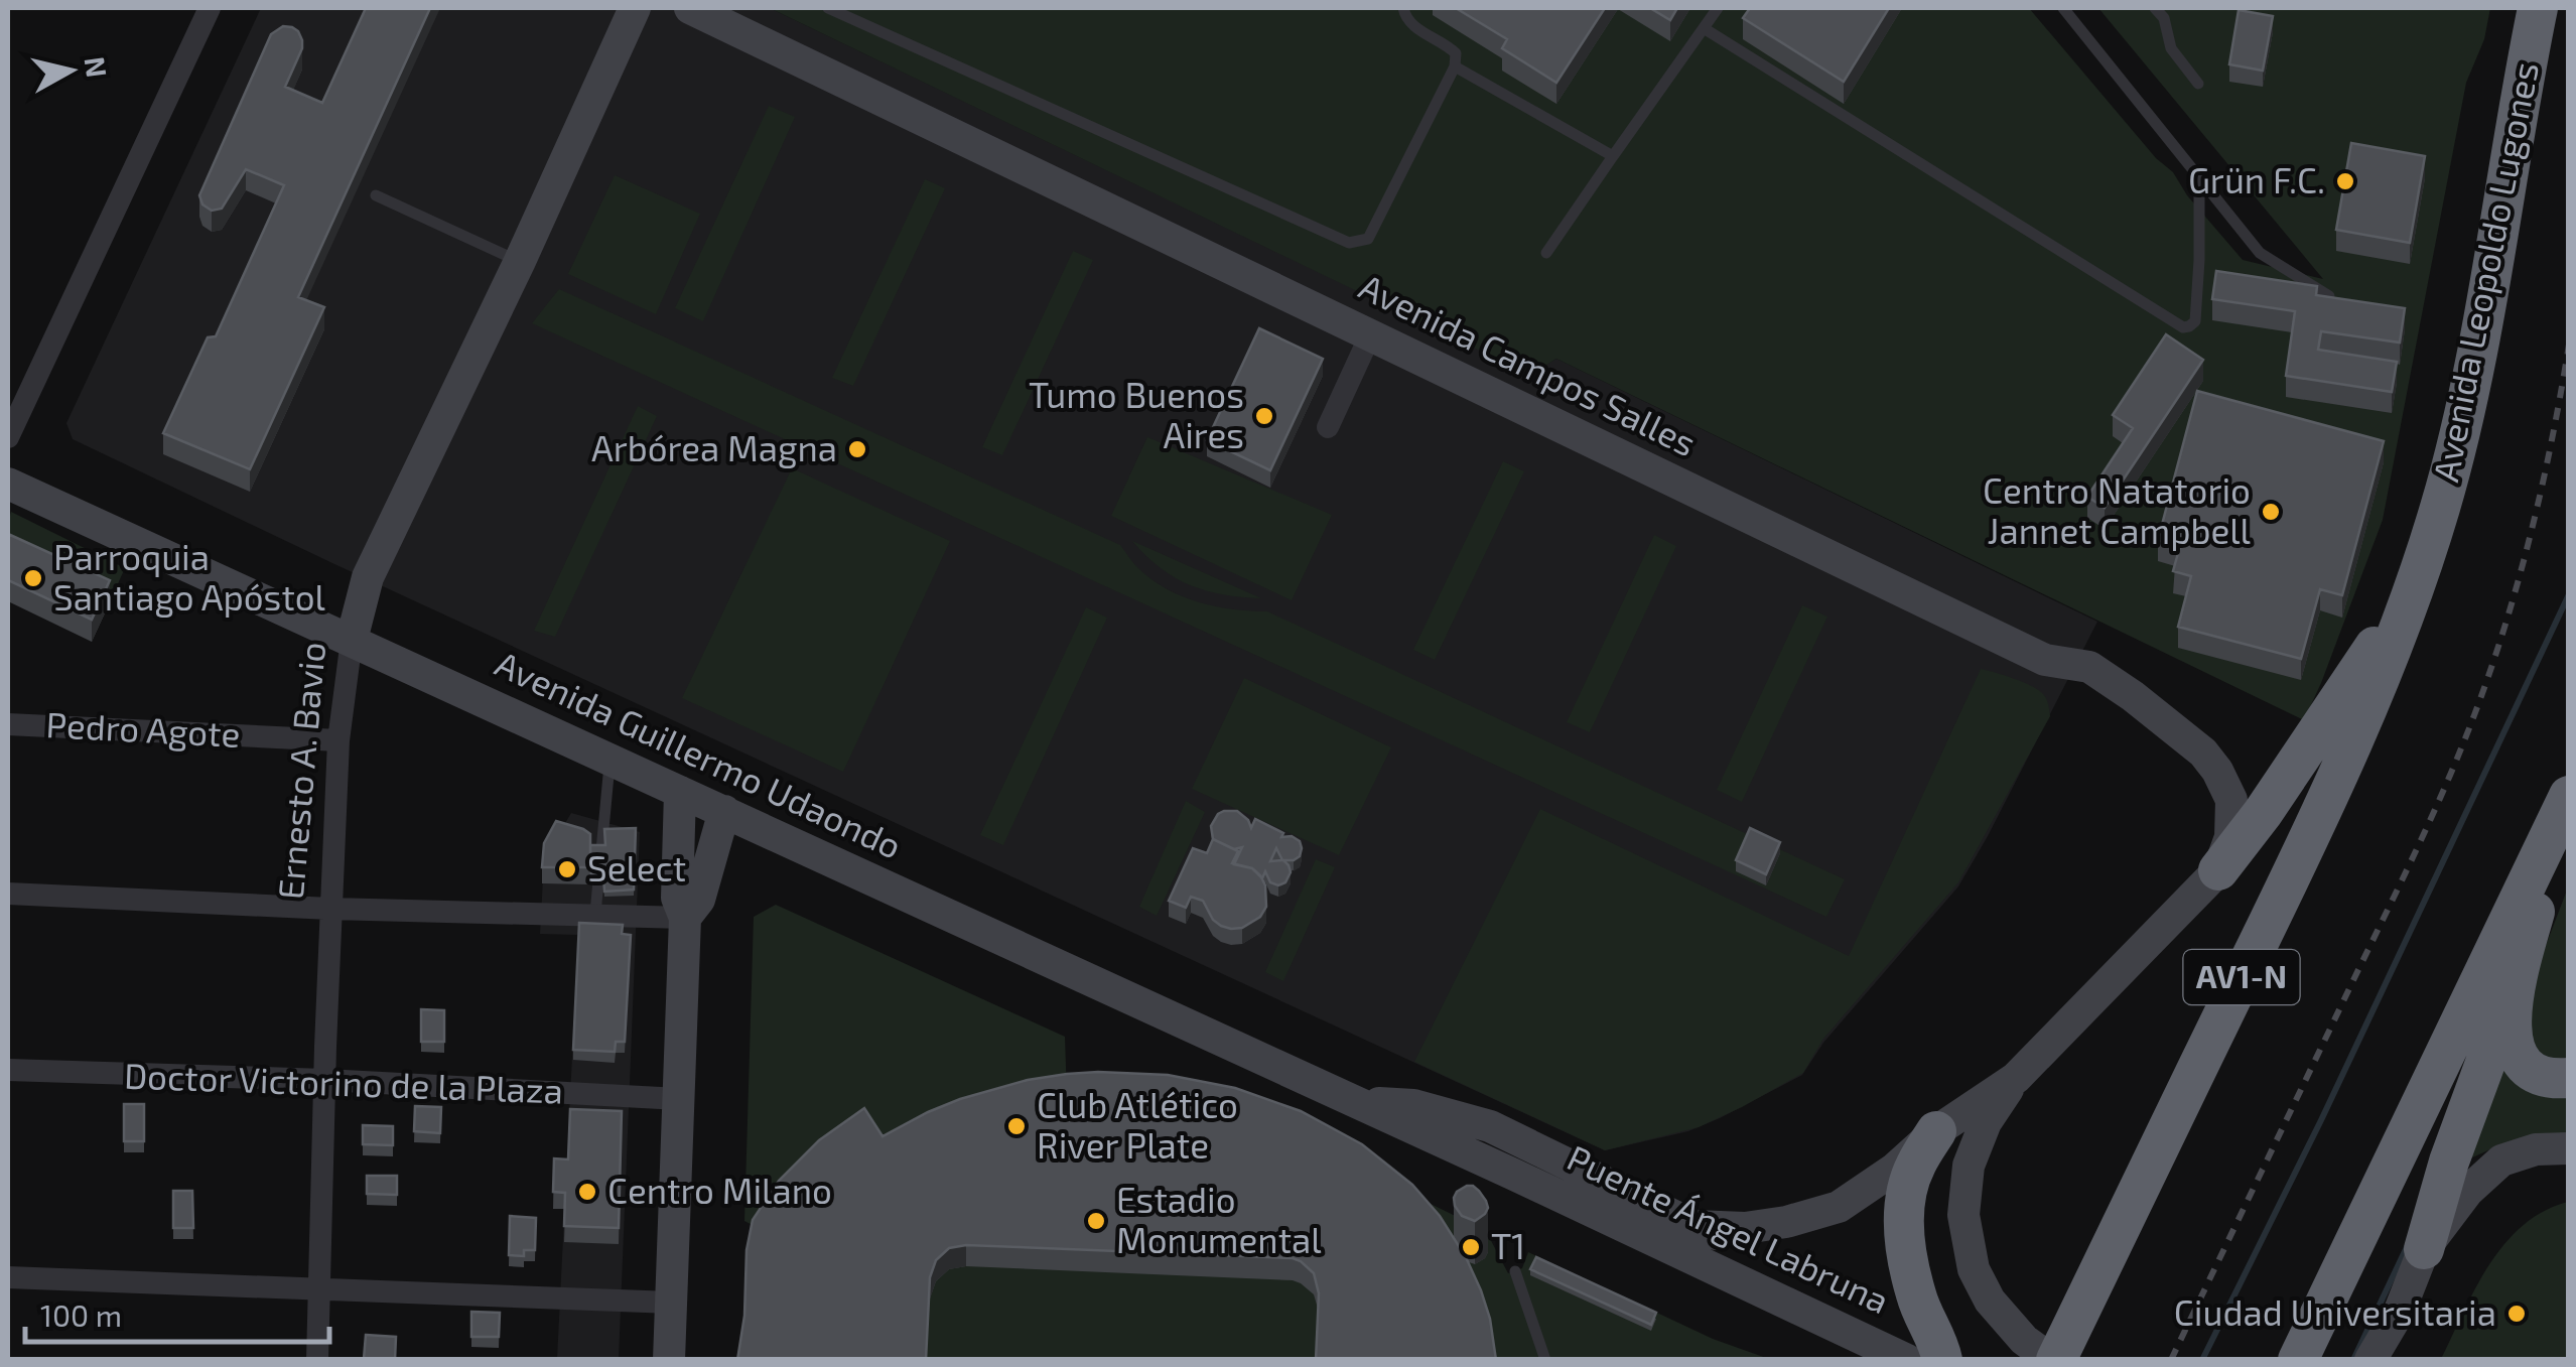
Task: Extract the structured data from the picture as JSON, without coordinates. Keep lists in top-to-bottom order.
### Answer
{
  "streets": {
    "highway": ["Avenida Leopoldo Lugones", "AV1-N"],
    "main road": [
      "Avenida Campos Salles",
      "Avenida Guillermo Udaondo",
      "Ernesto A. Bavio",
      "Puente Ángel Labruna"
    ],
    "street": ["Pedro Agote", "Doctor Victorino de la Plaza"]
  },
  "crossings": [
    ["Pedro Agote", "Ernesto A. Bavio"],
    ["Avenida Guillermo Udaondo", "Ernesto A. Bavio"],
    ["Avenida Guillermo Udaondo", "Puente Ángel Labruna"],
    ["Ernesto A. Bavio", "Doctor Victorino de la Plaza"]
  ],
  "places": [
    "Grün F.C.",
    "Tumo Buenos Aires",
    "Arbórea Magna",
    "Centro Natatorio Jannet Campbell",
    "Parroquia Santiago Apóstol",
    "Select",
    "Club Atlético River Plate",
    "Centro Milano",
    "Estadio Monumental",
    "T1",
    "Ciudad Universitaria"
  ],
  "scale_bar": "100 m",
  "north": "right"
}
